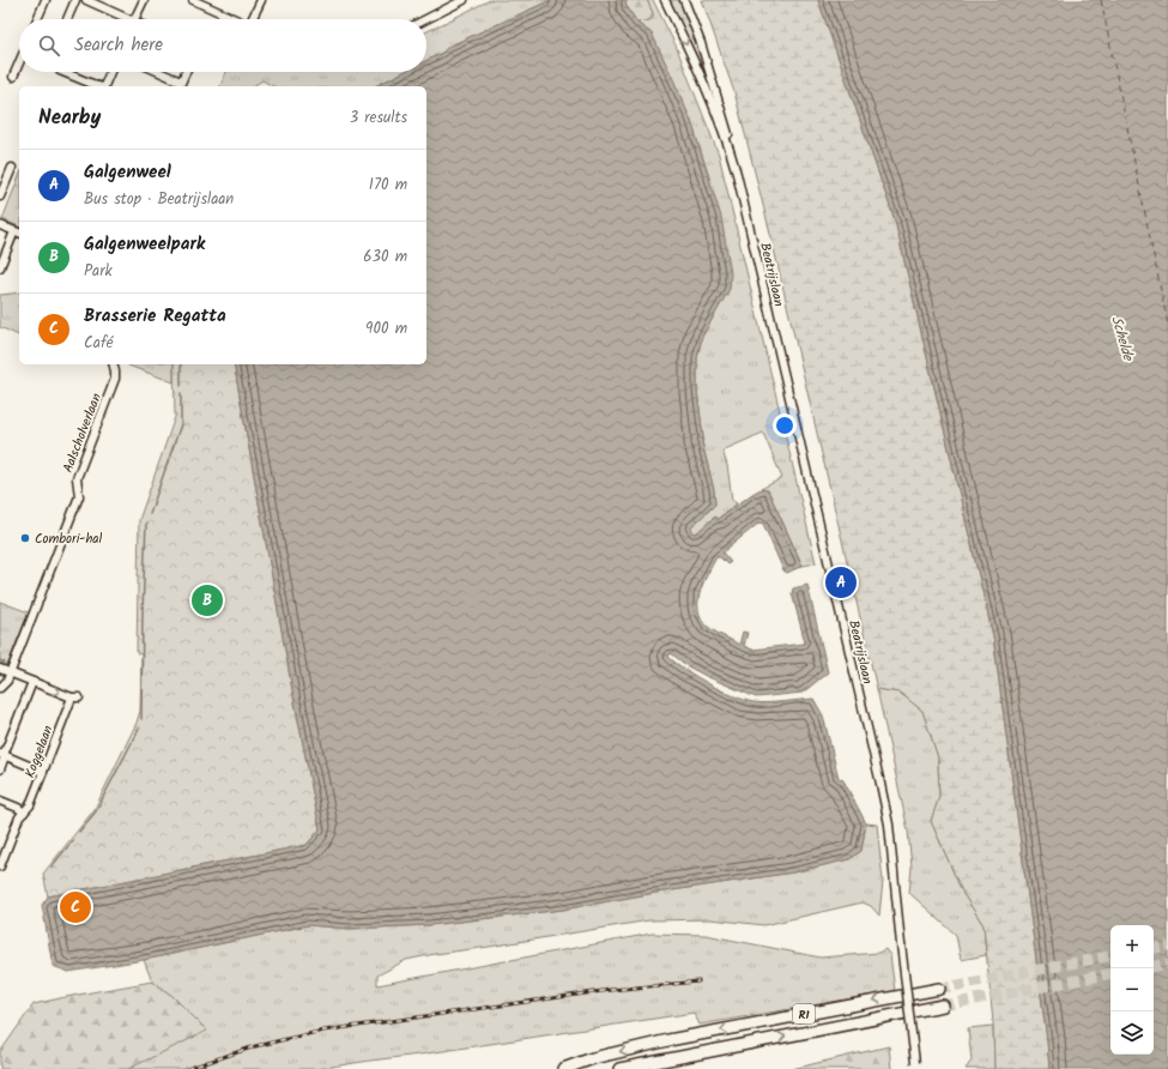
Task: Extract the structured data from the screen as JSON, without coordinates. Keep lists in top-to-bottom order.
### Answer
{
  "streets": {
    "highway": ["R1"],
    "street": ["Beatrijslaan", "Aalscholverlaan", "Koggelaan"]
  },
  "water": ["Schelde"],
  "places": ["Combori-hal"],
  "page": {
    "search": "Search here",
    "heading": ["Nearby", "3 results"],
    "list": [
      {
        "mark": "A",
        "name": "Galgenweel",
        "note": "Bus stop · Beatrijslaan",
        "value": "170 m"
      },
      {
        "mark": "B",
        "name": "Galgenweelpark",
        "note": "Park",
        "value": "630 m"
      },
      {
        "mark": "C",
        "name": "Brasserie Regatta",
        "note": "Café",
        "value": "900 m"
      }
    ],
    "pins": ["A", "B", "C"],
    "map_buttons": ["+", "−"]
  }
}
